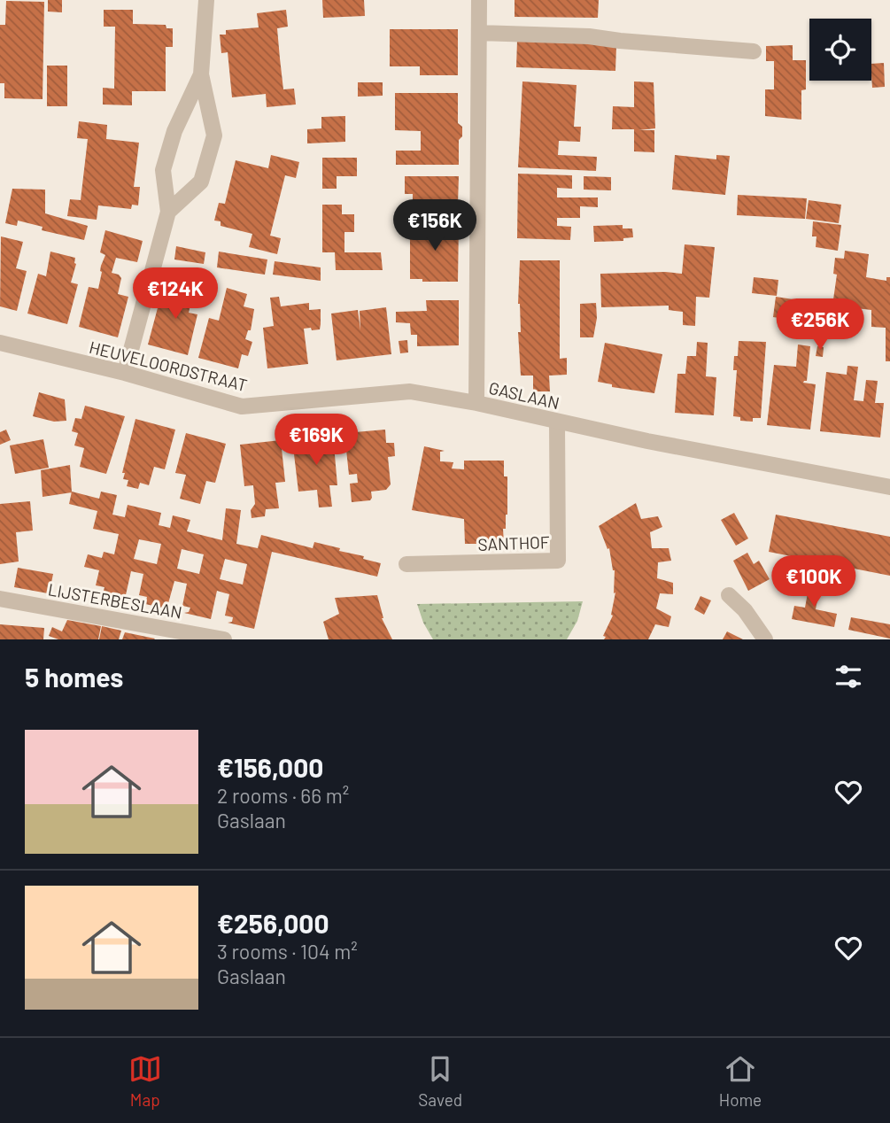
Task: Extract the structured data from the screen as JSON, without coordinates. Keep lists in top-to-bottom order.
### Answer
{
  "streets": {
    "street": [
      "HEUVELOORDSTRAAT",
      "GASLAAN",
      "SANTHOF",
      "LIJSTERBESLAAN"
    ]
  },
  "crossings": [
    ["HEUVELOORDSTRAAT", "GASLAAN"],
    ["GASLAAN", "SANTHOF"]
  ],
  "page": {
    "price": [
      "€156K",
      "€124K",
      "€256K",
      "€169K",
      "€100K"
    ],
    "heading": "5 homes",
    "list": [
      {
        "name": "€156,000",
        "note": "2 rooms · 66 m² · Gaslaan"
      },
      {
        "name": "€256,000",
        "note": "3 rooms · 104 m² · Gaslaan"
      }
    ],
    "tabs": ["Map", "Saved", "Home"]
  }
}
